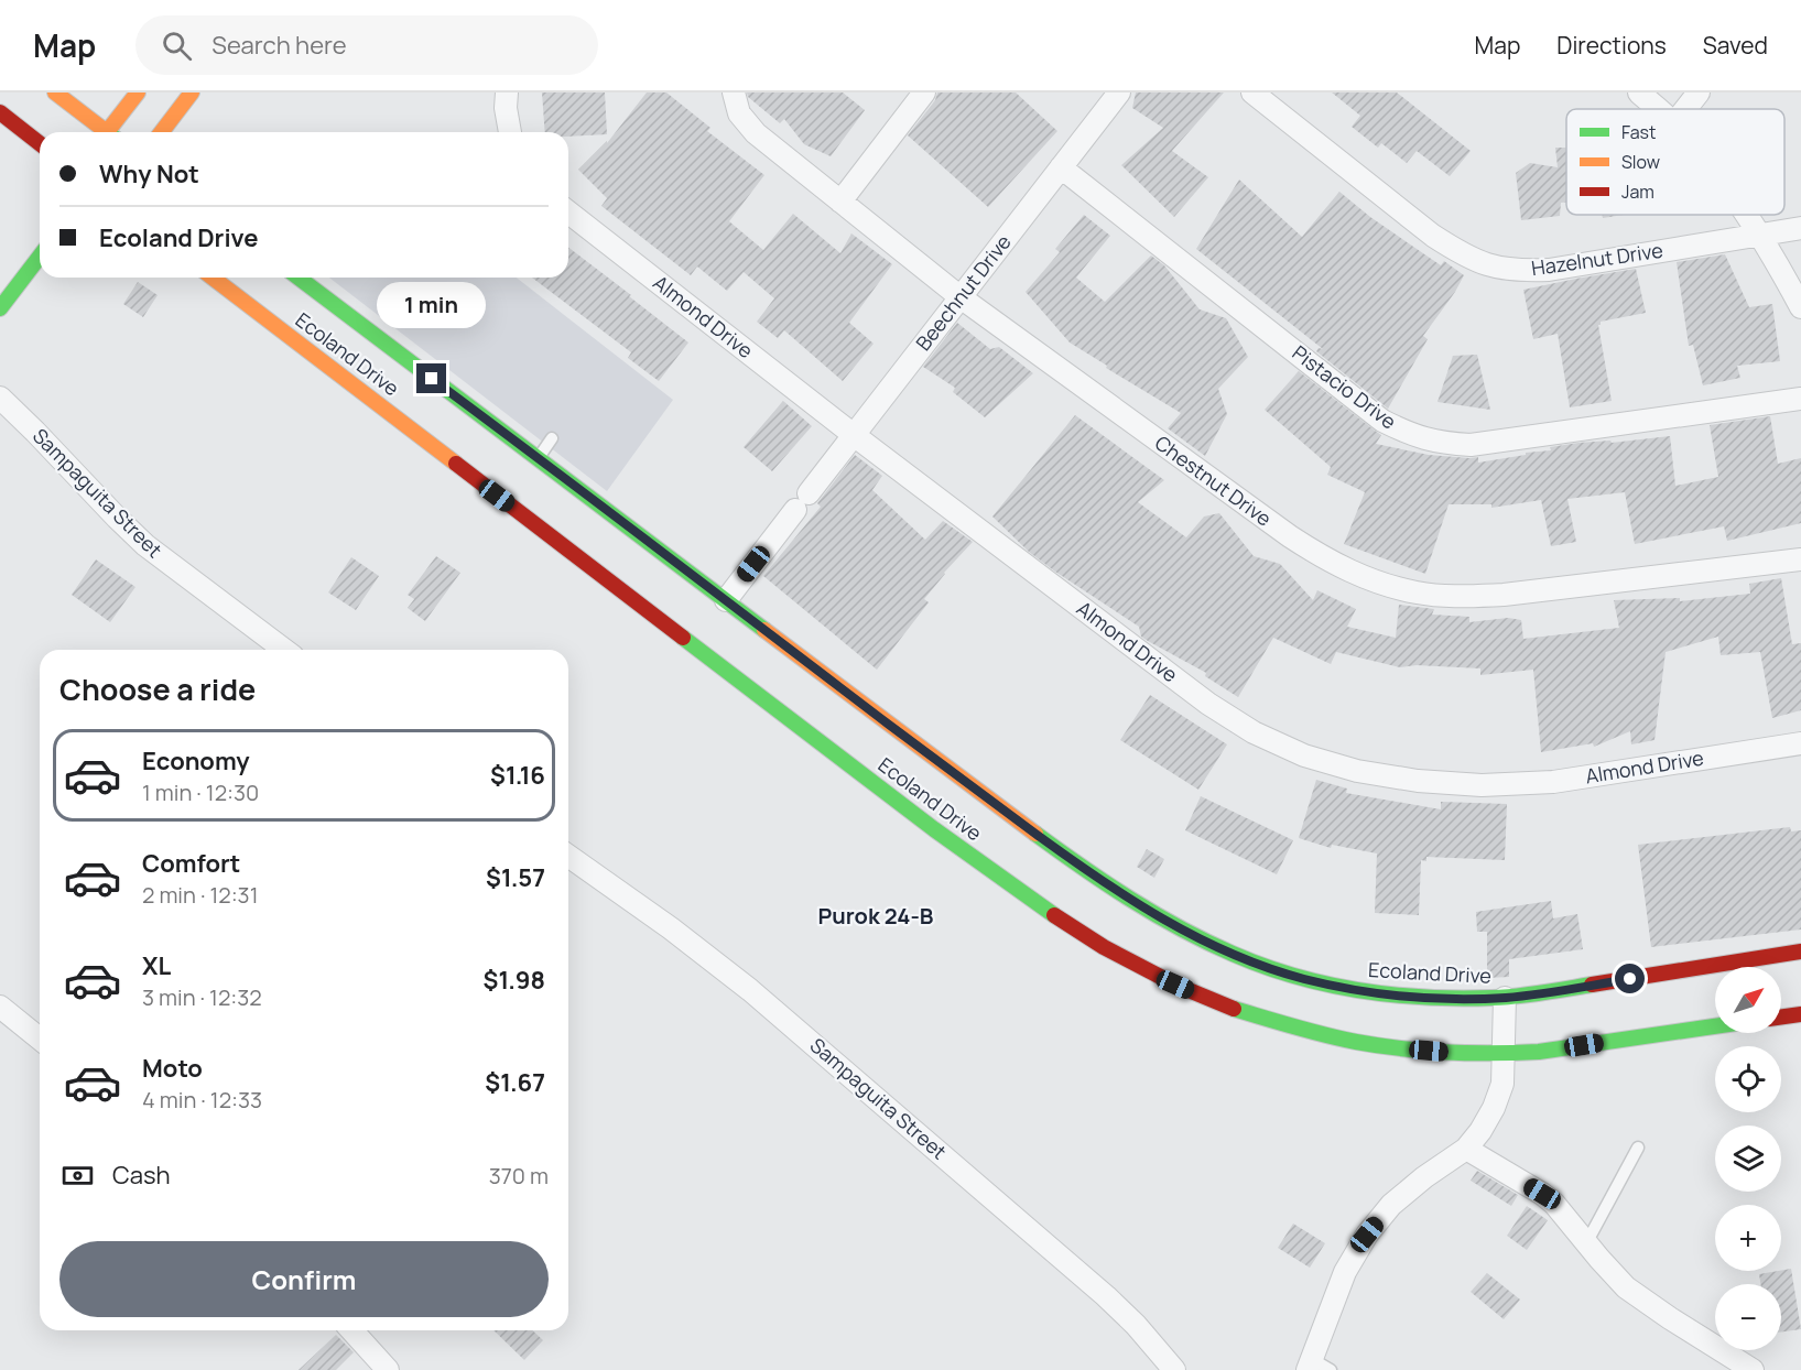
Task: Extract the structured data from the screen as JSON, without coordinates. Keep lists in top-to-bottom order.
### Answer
{
  "streets": {
    "main road": ["Ecoland Drive"],
    "street": [
      "Hazelnut Drive",
      "Beechnut Drive",
      "Almond Drive",
      "Pistacio Drive",
      "Chestnut Drive",
      "Sampaguita Street"
    ]
  },
  "crossings": [
    ["Beechnut Drive", "Almond Drive"],
    ["Beechnut Drive", "Ecoland Drive"],
    ["Beechnut Drive", "Pistacio Drive"],
    ["Beechnut Drive", "Chestnut Drive"]
  ],
  "districts": ["Purok 24-B"],
  "legend": ["Fast", "Slow", "Jam"],
  "north": "top right",
  "page": {
    "header": "Map",
    "search": "Search here",
    "nav": ["Map", "Directions", "Saved"],
    "banner": ["Why Not", "Ecoland Drive"],
    "bubble": "1 min",
    "heading": "Choose a ride",
    "list": [
      {
        "name": "Economy",
        "note": "1 min · 12:30",
        "value": "$1.16"
      },
      {
        "name": "Comfort",
        "note": "2 min · 12:31",
        "value": "$1.57"
      },
      {
        "name": "XL",
        "note": "3 min · 12:32",
        "value": "$1.98"
      },
      {
        "name": "Moto",
        "note": "4 min · 12:33",
        "value": "$1.67"
      }
    ],
    "map_buttons": ["+", "−"],
    "pay": ["Cash", "370 m"],
    "buttons": "Confirm"
  }
}
